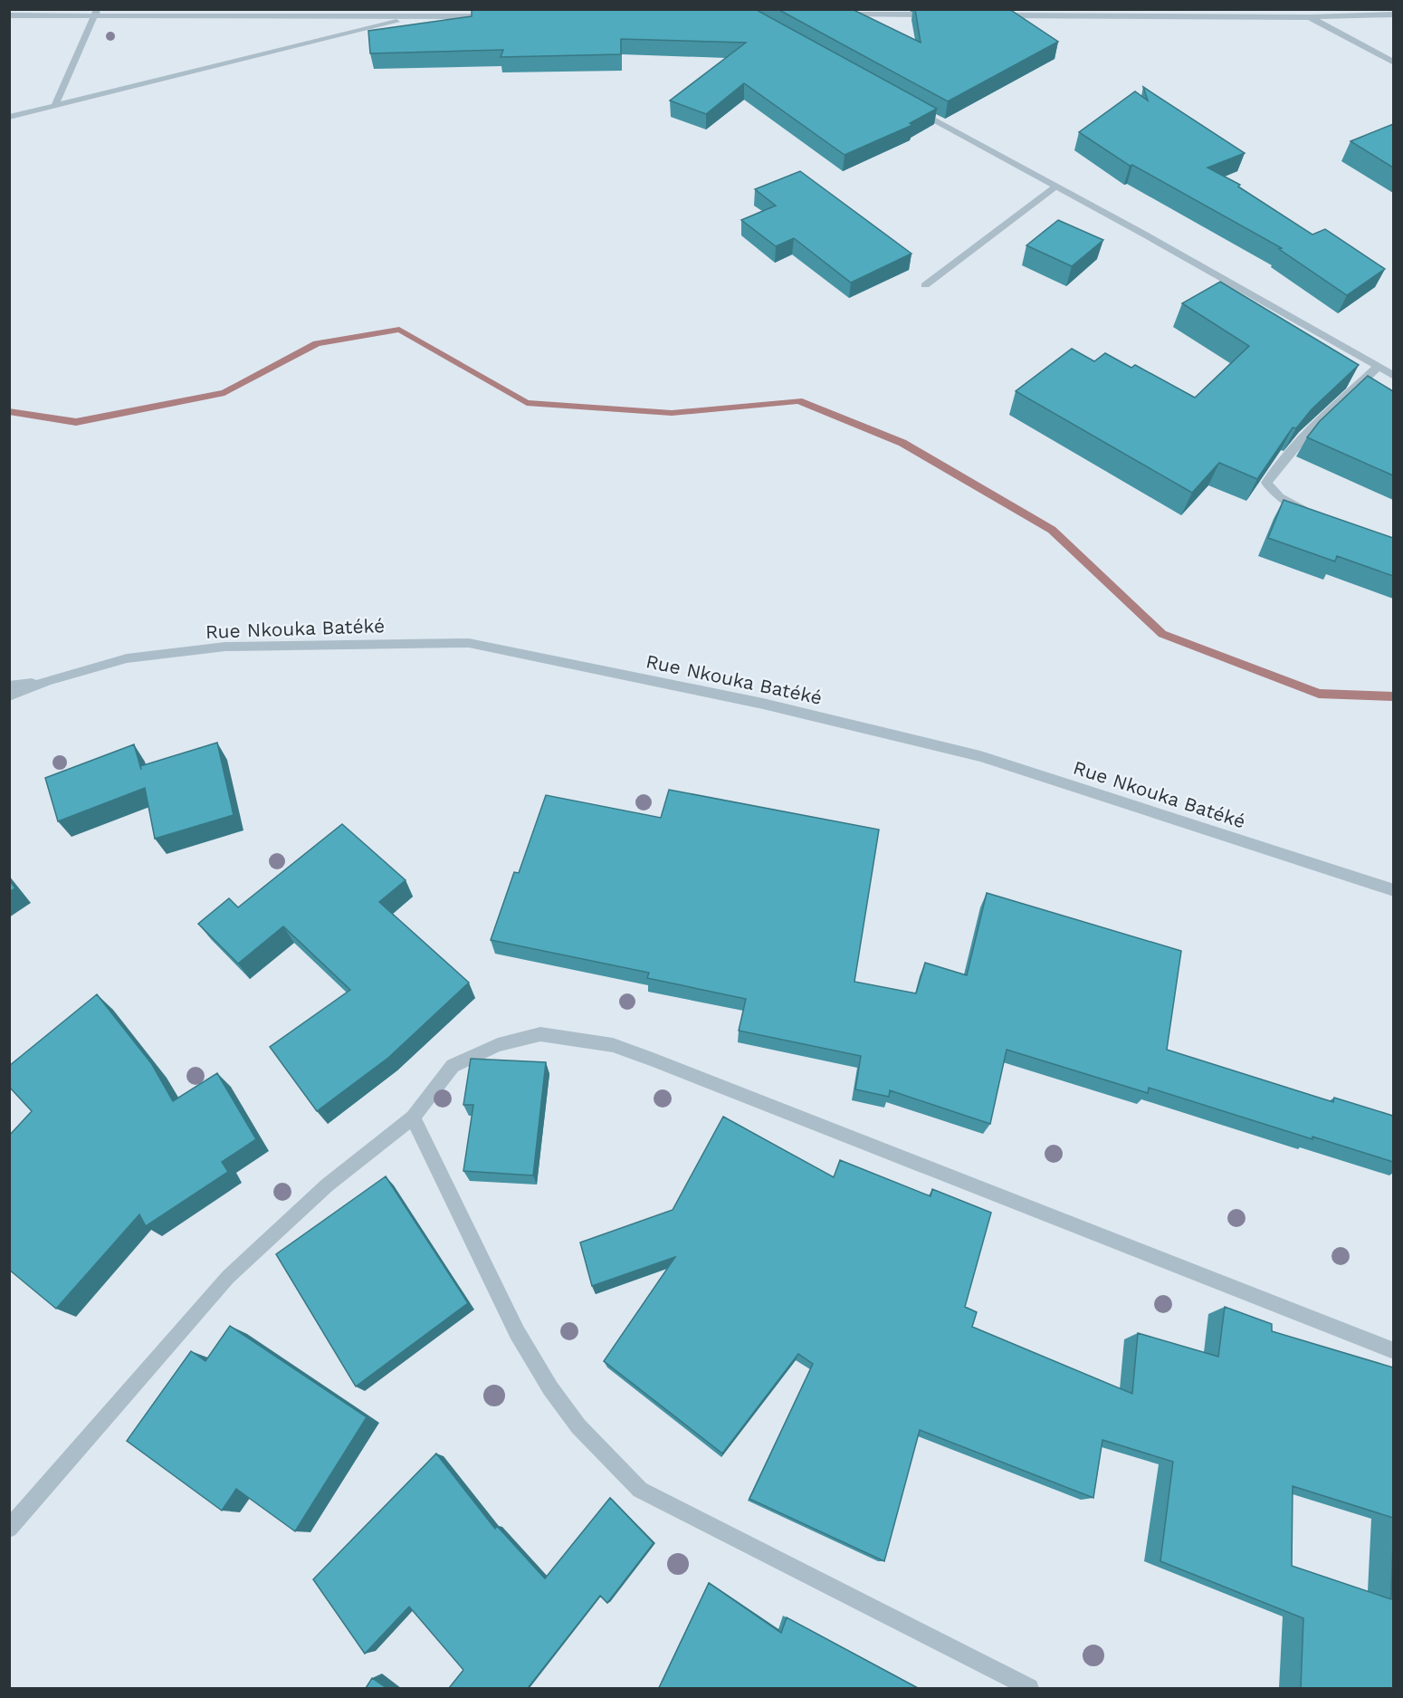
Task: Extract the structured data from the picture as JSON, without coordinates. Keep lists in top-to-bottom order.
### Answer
{
  "streets": {
    "street": ["Rue Nkouka Batéké"]
  }
}
